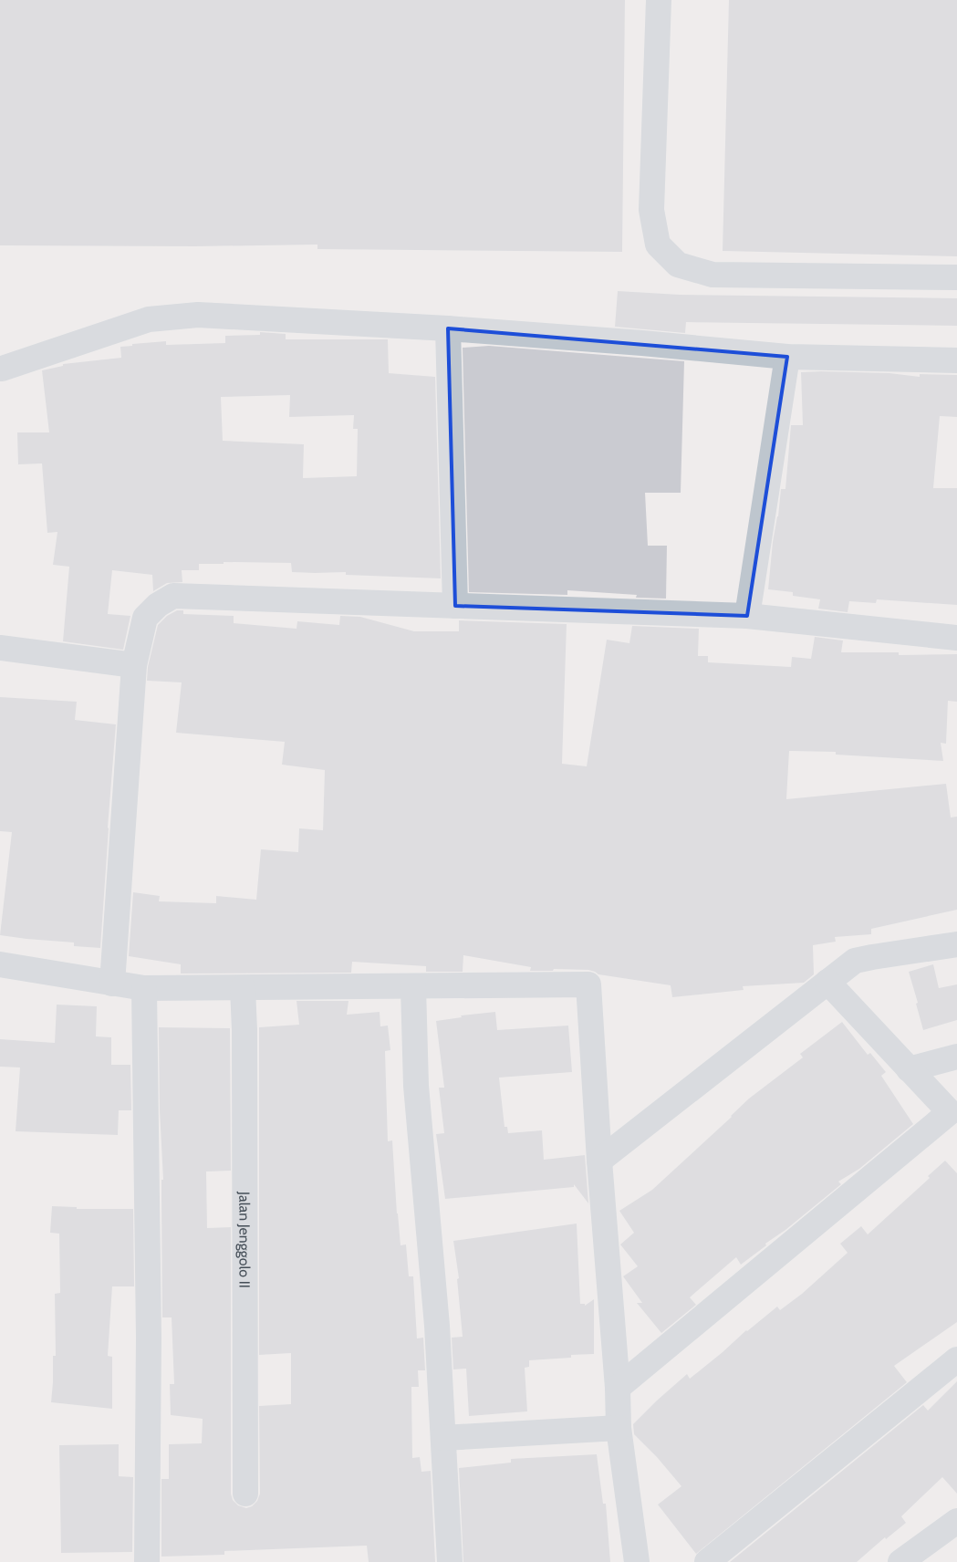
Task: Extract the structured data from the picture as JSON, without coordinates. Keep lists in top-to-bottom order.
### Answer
{
  "streets": {
    "street": ["Jalan Jenggolo II"]
  }
}
